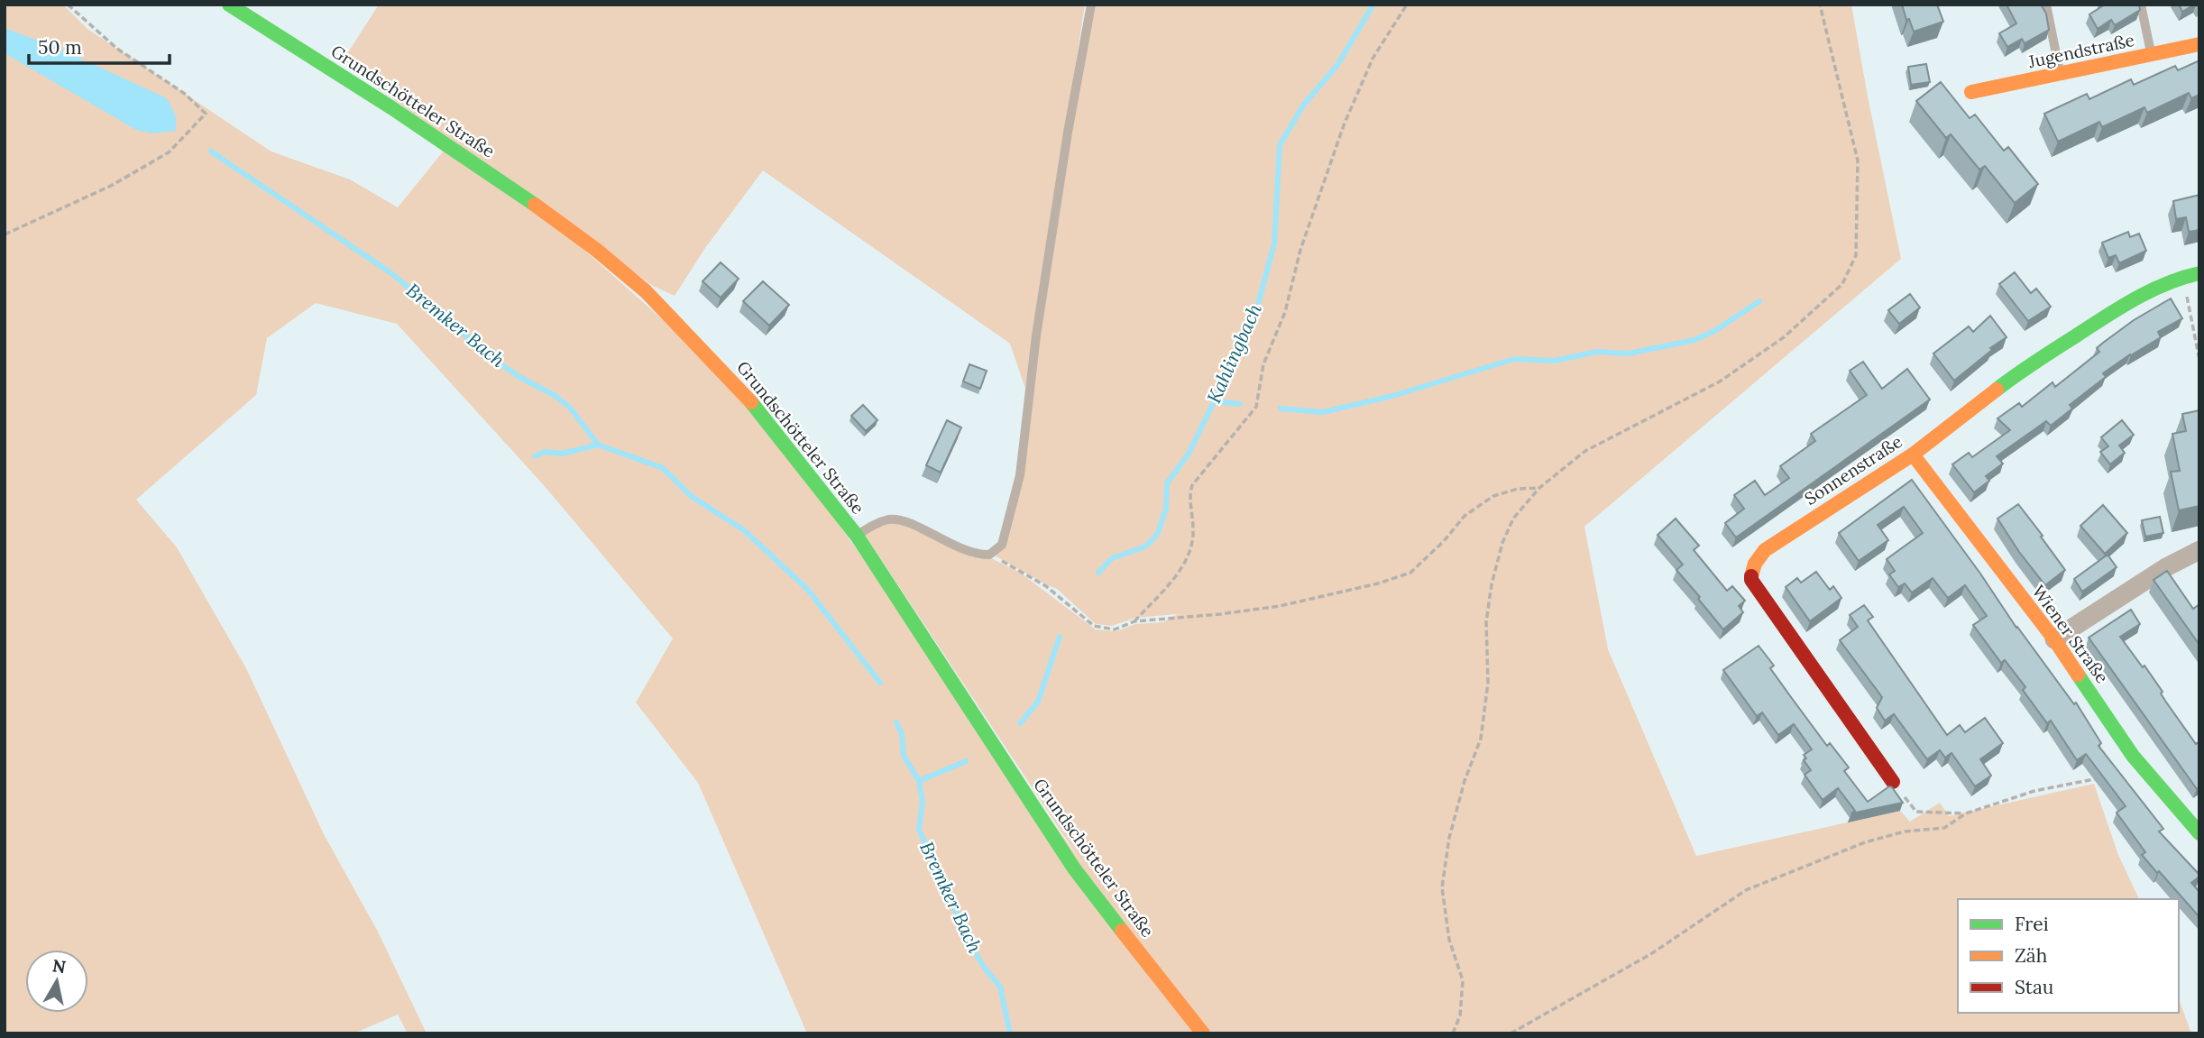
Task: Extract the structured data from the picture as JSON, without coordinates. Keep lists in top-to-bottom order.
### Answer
{
  "streets": {
    "street": [
      "Jugendstraße",
      "Grundschötteler Straße",
      "Sonnenstraße",
      "Wiener Straße"
    ]
  },
  "crossings": [
    ["Sonnenstraße", "Wiener Straße"]
  ],
  "water": ["Bremker Bach", "Kahlingbach"],
  "legend": ["Frei", "Zäh", "Stau"],
  "scale_bar": "50 m",
  "north": "top"
}
